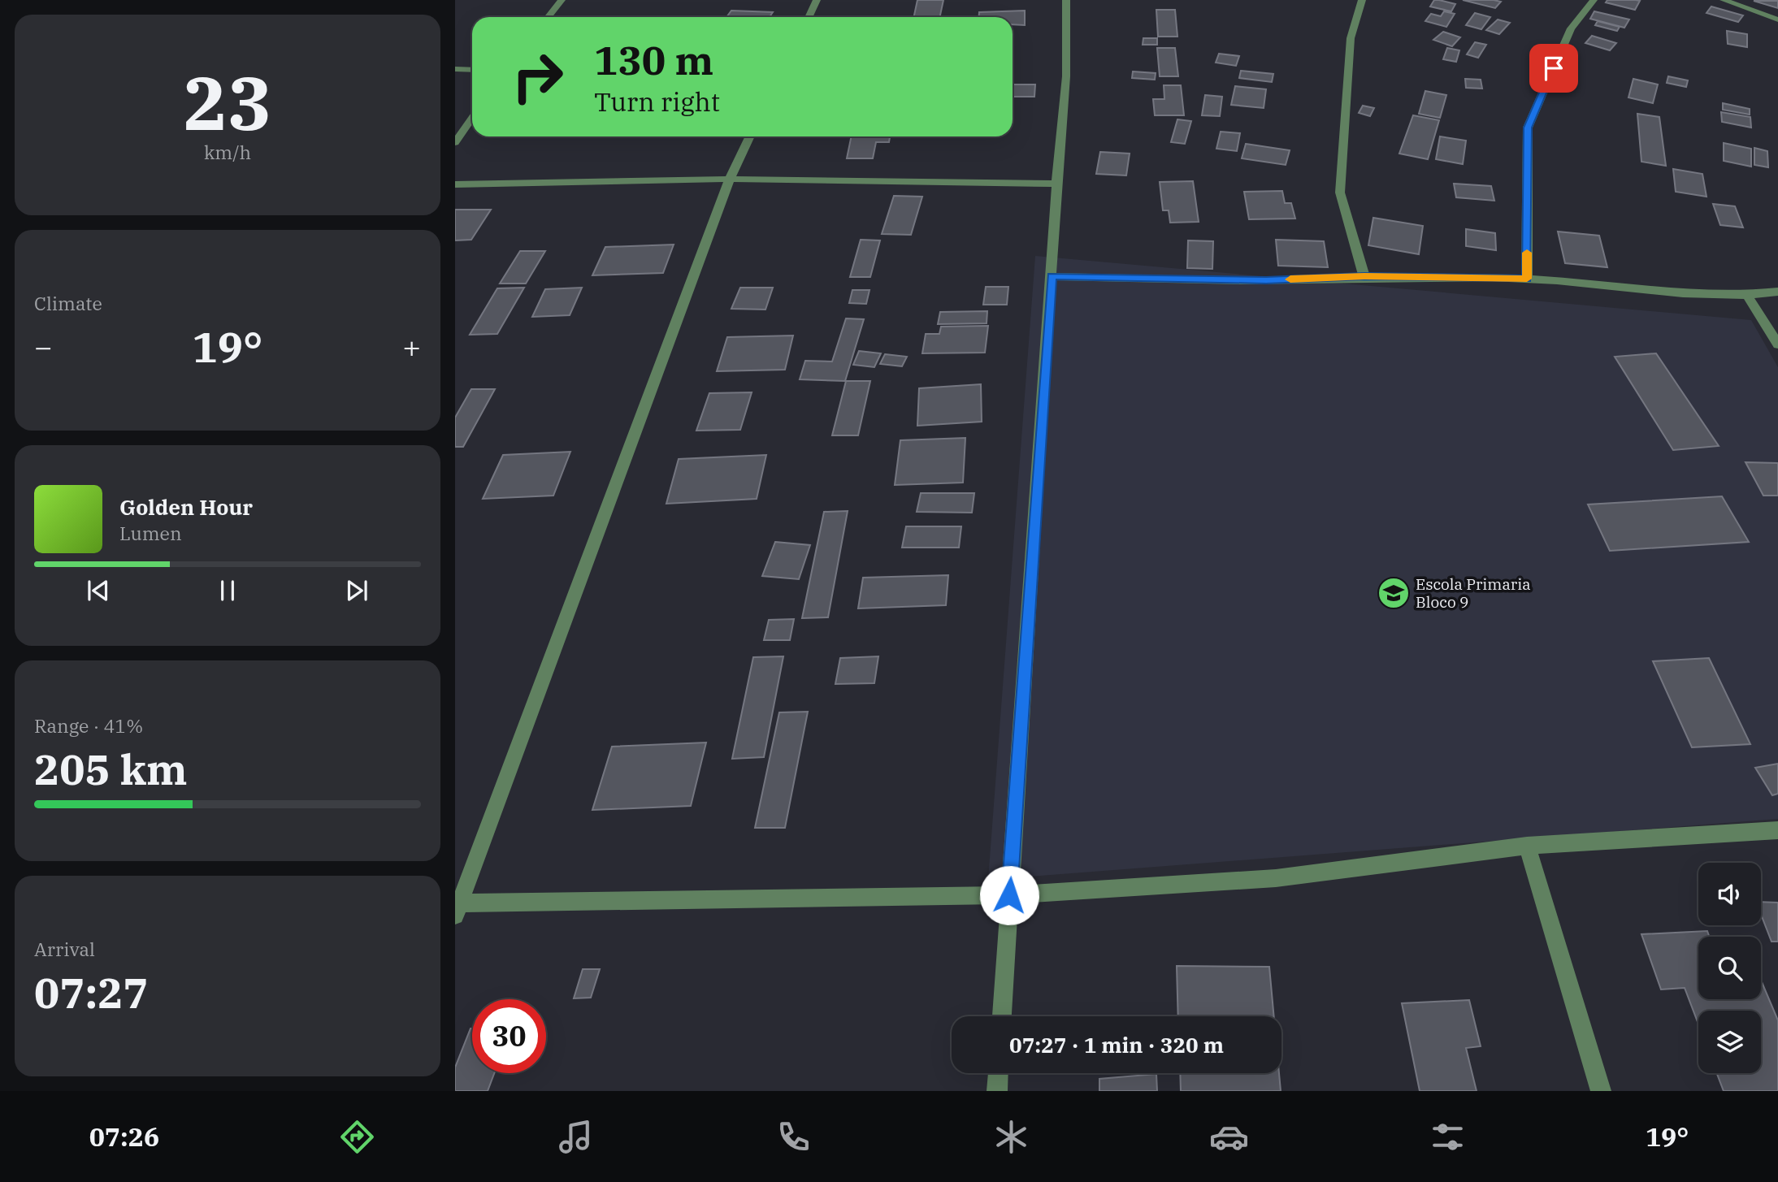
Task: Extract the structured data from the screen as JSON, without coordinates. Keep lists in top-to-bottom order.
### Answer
{
  "places": {
    "school or university": ["Escola Primaria Bloco 9"]
  },
  "page": {
    "tile": [
      ["23", "km/h"],
      "Climate",
      ["Range · 41%", "205 km"],
      ["Arrival", "07:27"]
    ],
    "turn": ["130 m", "Turn right"],
    "heat": ["−", "19°", "+"],
    "song": ["Golden Hour", "Lumen"],
    "limit": "30",
    "trip": "07:27 · 1 min · 320 m",
    "tabs": ["07:26", "19°"]
  }
}
